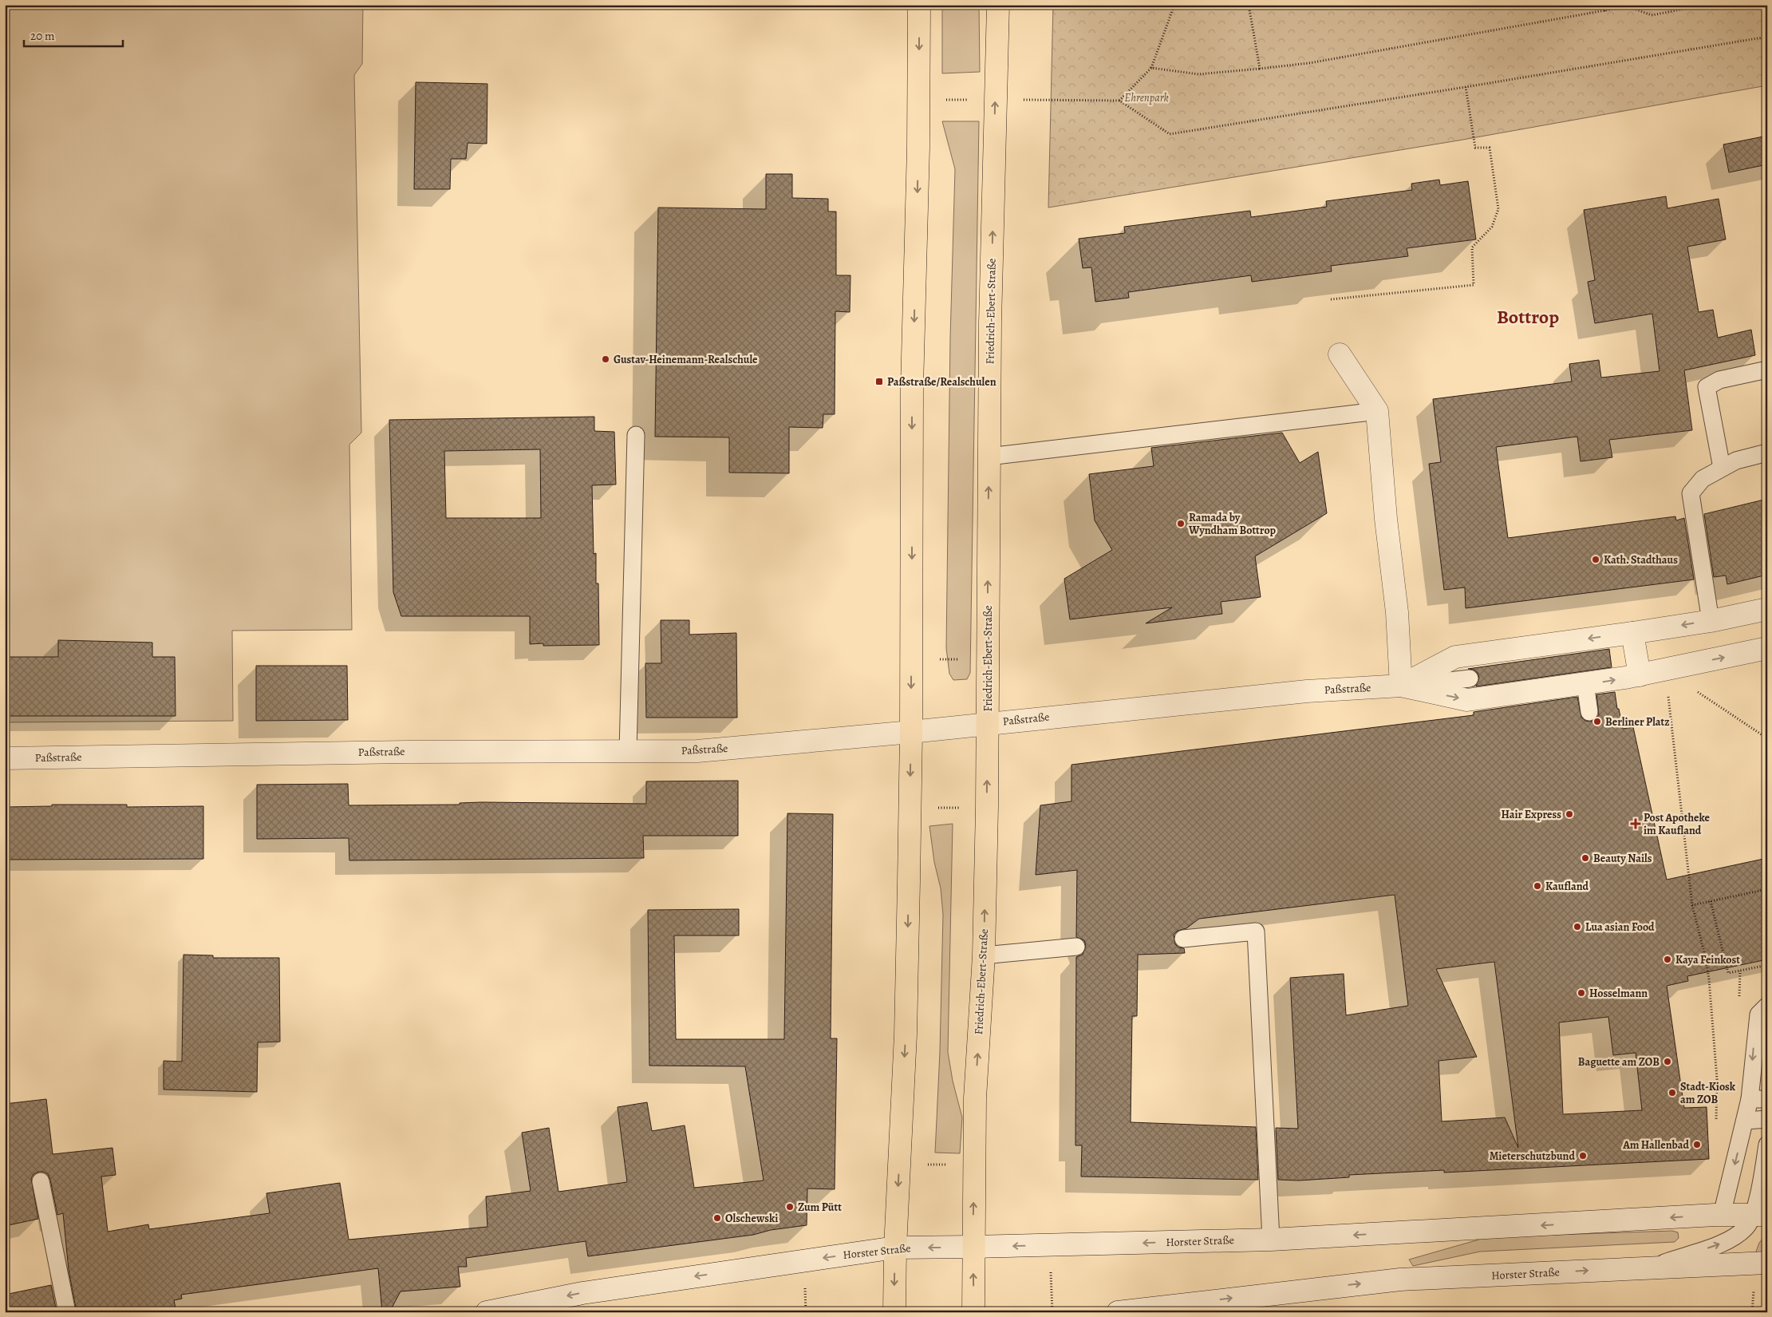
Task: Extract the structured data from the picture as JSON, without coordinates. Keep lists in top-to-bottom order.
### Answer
{
  "streets": {
    "main road": ["Friedrich-Ebert-Straße"],
    "street": ["Paßstraße", "Horster Straße"]
  },
  "crossings": [
    ["Friedrich-Ebert-Straße", "Paßstraße"],
    ["Friedrich-Ebert-Straße", "Horster Straße"]
  ],
  "districts": ["Bottrop"],
  "parks": ["Ehrenpark"],
  "places": {
    "other": [
      "Gustav-Heinemann-Realschule",
      "Ramada by Wyndham Bottrop",
      "Kath. Stadthaus",
      "Berliner Platz",
      "Hair Express",
      "Beauty Nails",
      "Kaufland",
      "Lua asian Food",
      "Kaya Feinkost",
      "Hosselmann",
      "Baguette am ZOB",
      "Stadt-Kiosk am ZOB",
      "Am Hallenbad",
      "Mieterschutzbund",
      "Zum Pütt",
      "Olschewski"
    ],
    "transit": ["Paßstraße/Realschulen"],
    "health": ["Post Apotheke im Kaufland"]
  },
  "scale_bar": "20 m"
}
